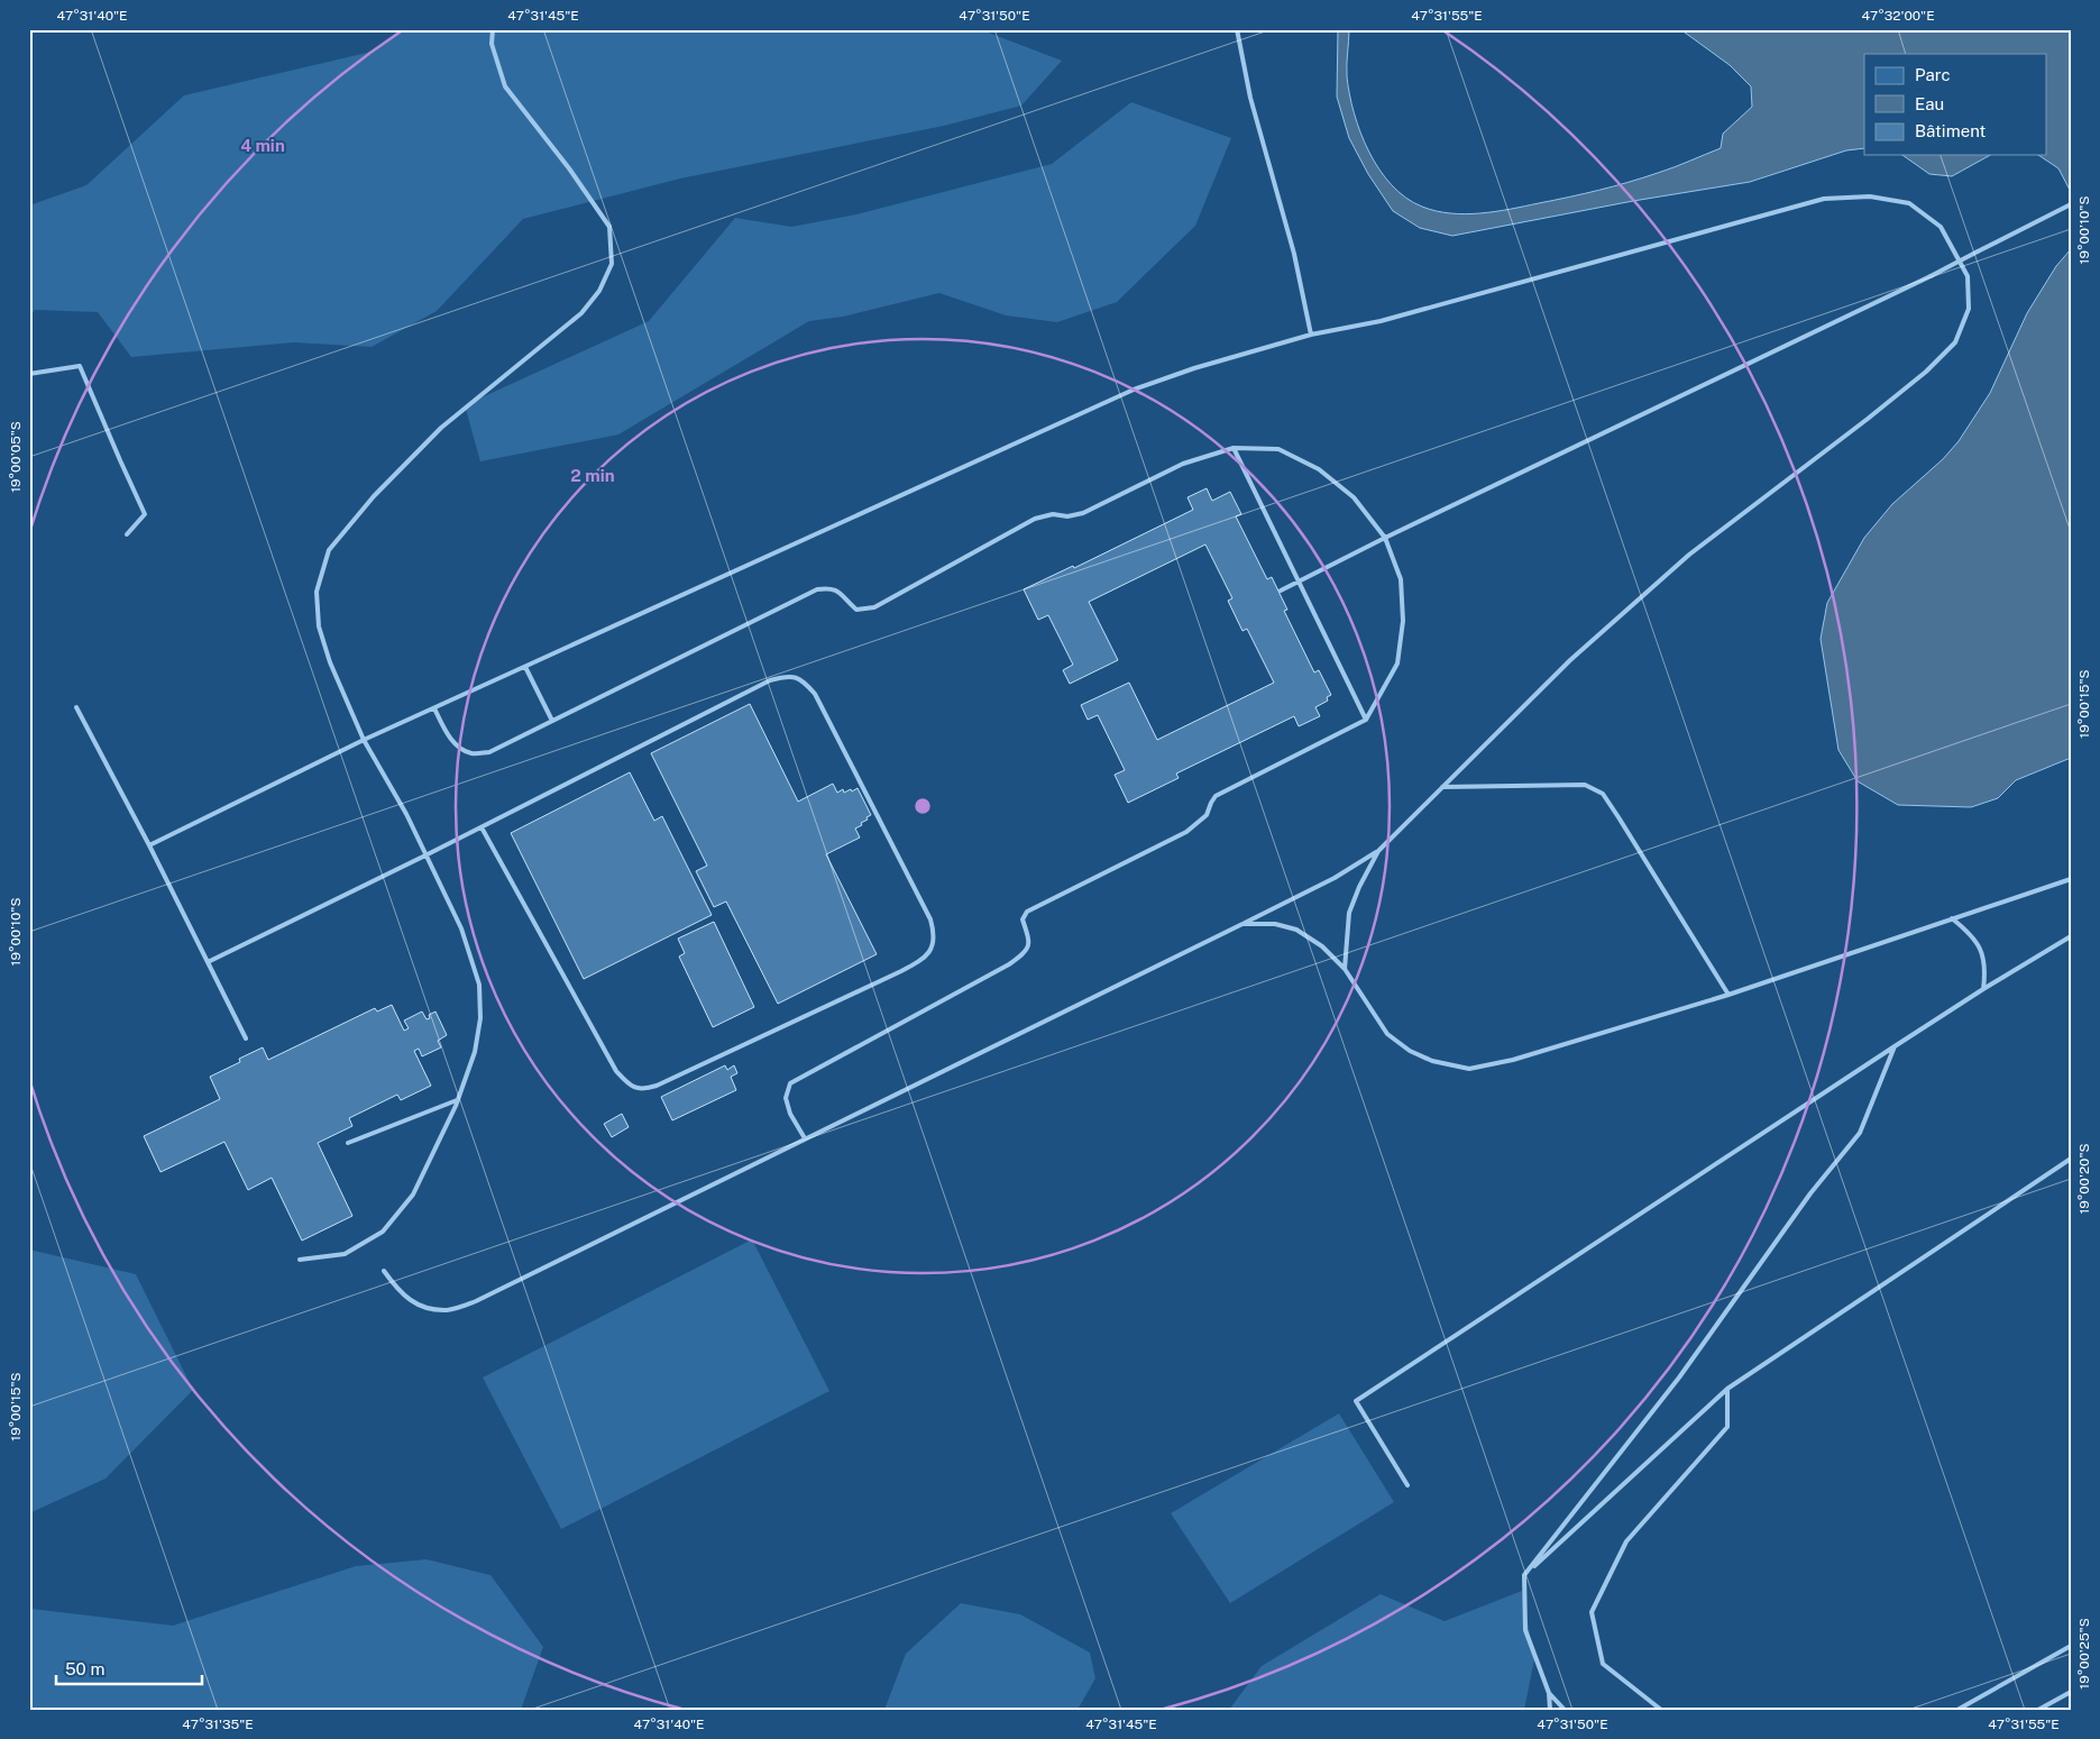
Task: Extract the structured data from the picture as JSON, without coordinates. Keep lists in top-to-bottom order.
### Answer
{
  "legend": ["Parc", "Eau", "Bâtiment"],
  "scale_bar": "50 m",
  "coordinates": [
    "47°31'40\"E",
    "47°31'45\"E",
    "47°31'50\"E",
    "47°31'55\"E",
    "47°32'00\"E",
    "19°00'10\"S",
    "19°00'05\"S",
    "19°00'15\"S",
    "19°00'20\"S",
    "19°00'25\"S",
    "47°31'35\"E"
  ],
  "rings": ["4 min", "2 min"]
}
